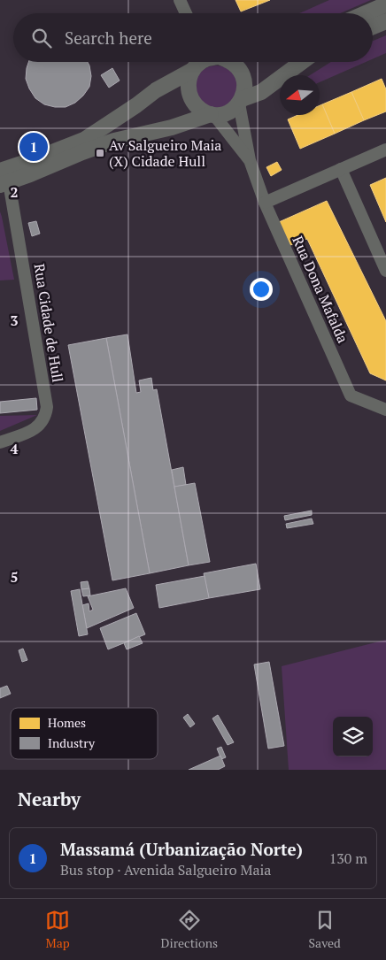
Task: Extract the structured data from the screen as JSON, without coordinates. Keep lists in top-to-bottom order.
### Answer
{
  "streets": {
    "street": ["Rua Dona Mafalda", "Rua Cidade de Hull"]
  },
  "places": {
    "transit": ["Av Salgueiro Maia (X) Cidade Hull"]
  },
  "legend": ["Homes", "Industry"],
  "north": "left",
  "page": {
    "search": "Search here",
    "pins": "1",
    "heading": "Nearby",
    "list": [
      {
        "mark": "1",
        "name": "Massamá (Urbanização Norte)",
        "note": "Bus stop · Avenida Salgueiro Maia",
        "value": "130 m"
      }
    ],
    "nav": ["Map", "Directions", "Saved"]
  },
  "grid": {
    "rows": [
      "2",
      "3",
      "4",
      "5"
    ]
  }
}
